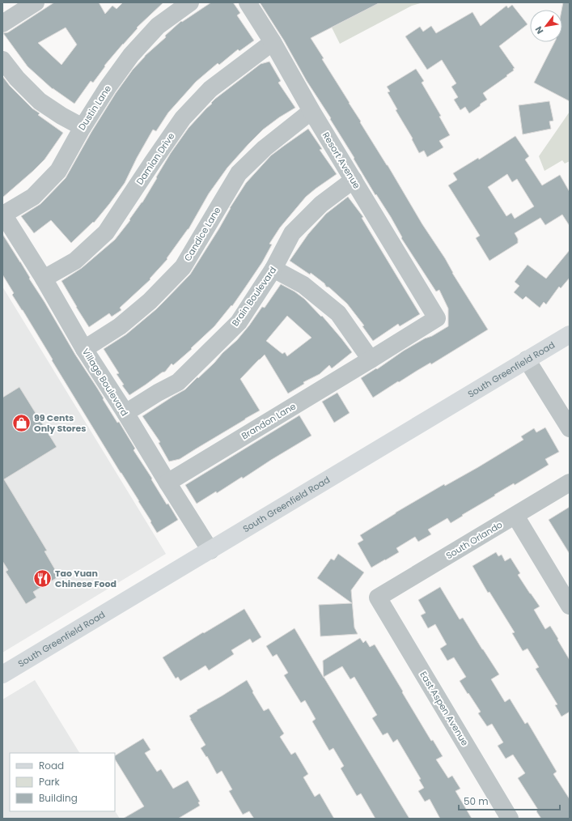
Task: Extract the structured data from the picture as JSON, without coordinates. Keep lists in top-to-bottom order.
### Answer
{
  "streets": {
    "main road": ["South Greenfield Road"],
    "street": [
      "Dustin Lane",
      "Damian Drive",
      "Resort Avenue",
      "Candice Lane",
      "Brain Boulevard",
      "Village Boulevard",
      "Brandon Lane",
      "South Orlando",
      "East Aspen Avenue"
    ]
  },
  "crossings": [
    ["Dustin Lane", "Village Boulevard"],
    ["Damian Drive", "Resort Avenue"],
    ["Damian Drive", "Village Boulevard"],
    ["Resort Avenue", "Candice Lane"],
    ["Resort Avenue", "Brain Boulevard"],
    ["Resort Avenue", "Brandon Lane"],
    ["Candice Lane", "Village Boulevard"],
    ["Brain Boulevard", "Village Boulevard"],
    ["South Greenfield Road", "Village Boulevard"],
    ["Village Boulevard", "Brandon Lane"],
    ["South Orlando", "East Aspen Avenue"]
  ],
  "places": {
    "shop": ["99 Cents Only Stores"],
    "restaurant": ["Tao Yuan Chinese Food"]
  },
  "legend": ["Road", "Park", "Building"],
  "scale_bar": "50 m",
  "north": "bottom left"
}
